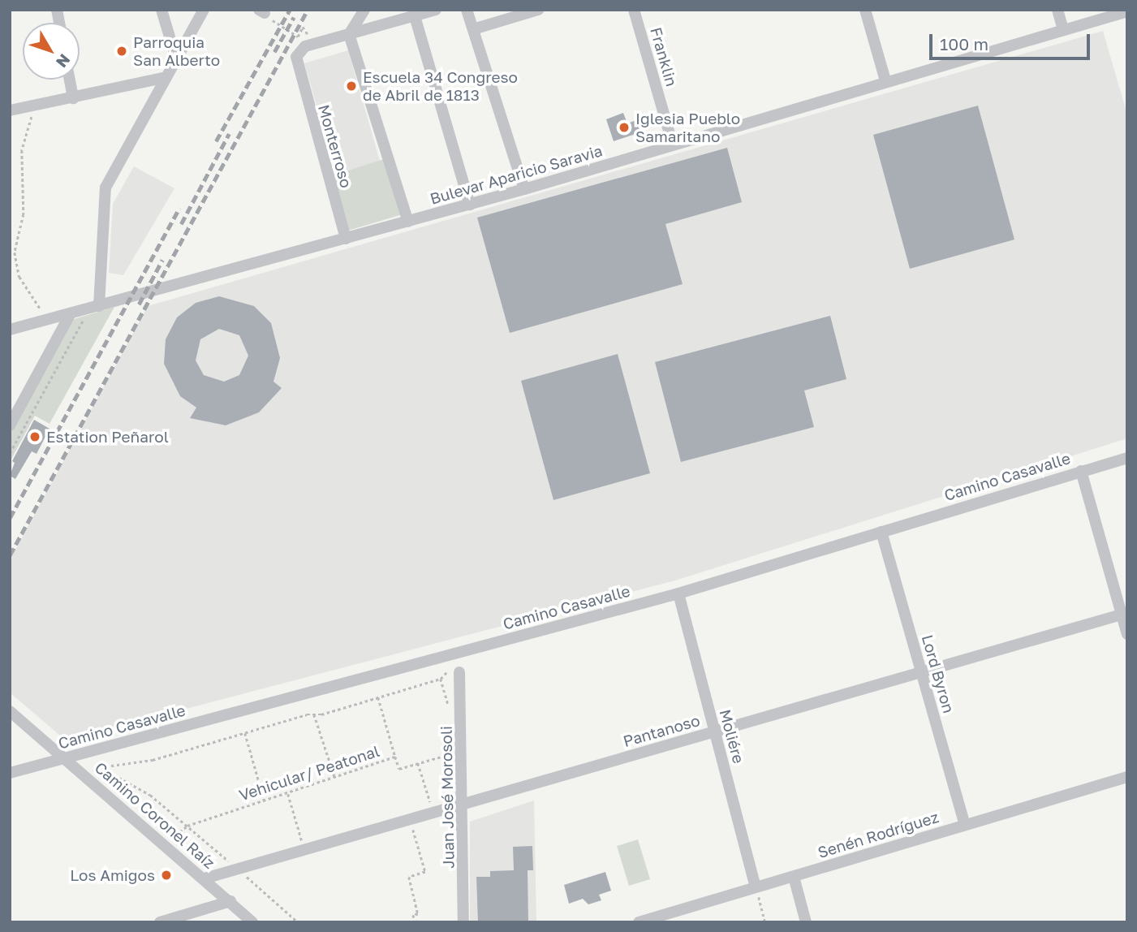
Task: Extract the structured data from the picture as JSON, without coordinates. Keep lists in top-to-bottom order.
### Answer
{
  "streets": {
    "street": [
      "Franklin",
      "Monterroso",
      "Bulevar Aparicio Saravia",
      "Camino Casavalle",
      "Lord Byron",
      "Pantanoso",
      "Moliére",
      "Juan José Morosoli",
      "Camino Coronel Raíz",
      "Senén Rodríguez"
    ],
    "path": ["Vehicular/ Peatonal"]
  },
  "crossings": [
    ["Franklin", "Bulevar Aparicio Saravia"],
    ["Monterroso", "Bulevar Aparicio Saravia"],
    ["Camino Casavalle", "Lord Byron"],
    ["Camino Casavalle", "Moliére"],
    ["Camino Casavalle", "Camino Coronel Raíz"],
    ["Lord Byron", "Pantanoso"],
    ["Lord Byron", "Senén Rodríguez"],
    ["Pantanoso", "Moliére"],
    ["Pantanoso", "Juan José Morosoli"],
    ["Pantanoso", "Camino Coronel Raíz"],
    ["Moliére", "Senén Rodríguez"],
    ["Vehicular/ Peatonal", "Juan José Morosoli"],
    ["Vehicular/ Peatonal", "Camino Coronel Raíz"]
  ],
  "places": [
    "Parroquia San Alberto",
    "Escuela 34 Congreso de Abril de 1813",
    "Iglesia Pueblo Samaritano",
    "Estation Peñarol",
    "Los Amigos"
  ],
  "scale_bar": "100 m",
  "north": "bottom right"
}
